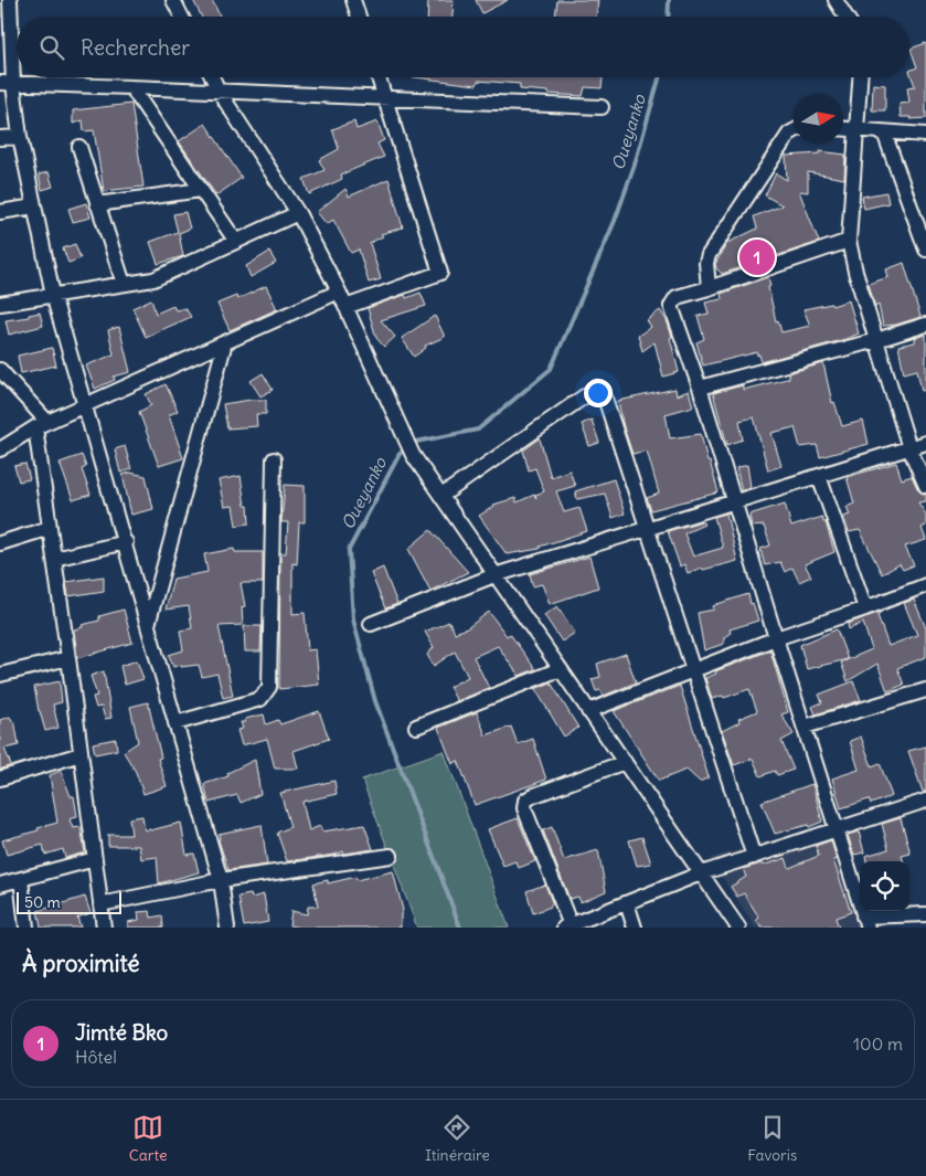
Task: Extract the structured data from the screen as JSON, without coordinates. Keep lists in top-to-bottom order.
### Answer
{
  "water": ["Oueyanko"],
  "scale_bar": "50 m",
  "north": "right",
  "page": {
    "search": "Rechercher",
    "pins": "1",
    "scale": "50 m",
    "heading": "À proximité",
    "list": [
      {
        "mark": "1",
        "name": "Jimté Bko",
        "note": "Hôtel",
        "value": "100 m"
      }
    ],
    "nav": ["Carte", "Itinéraire", "Favoris"]
  }
}
